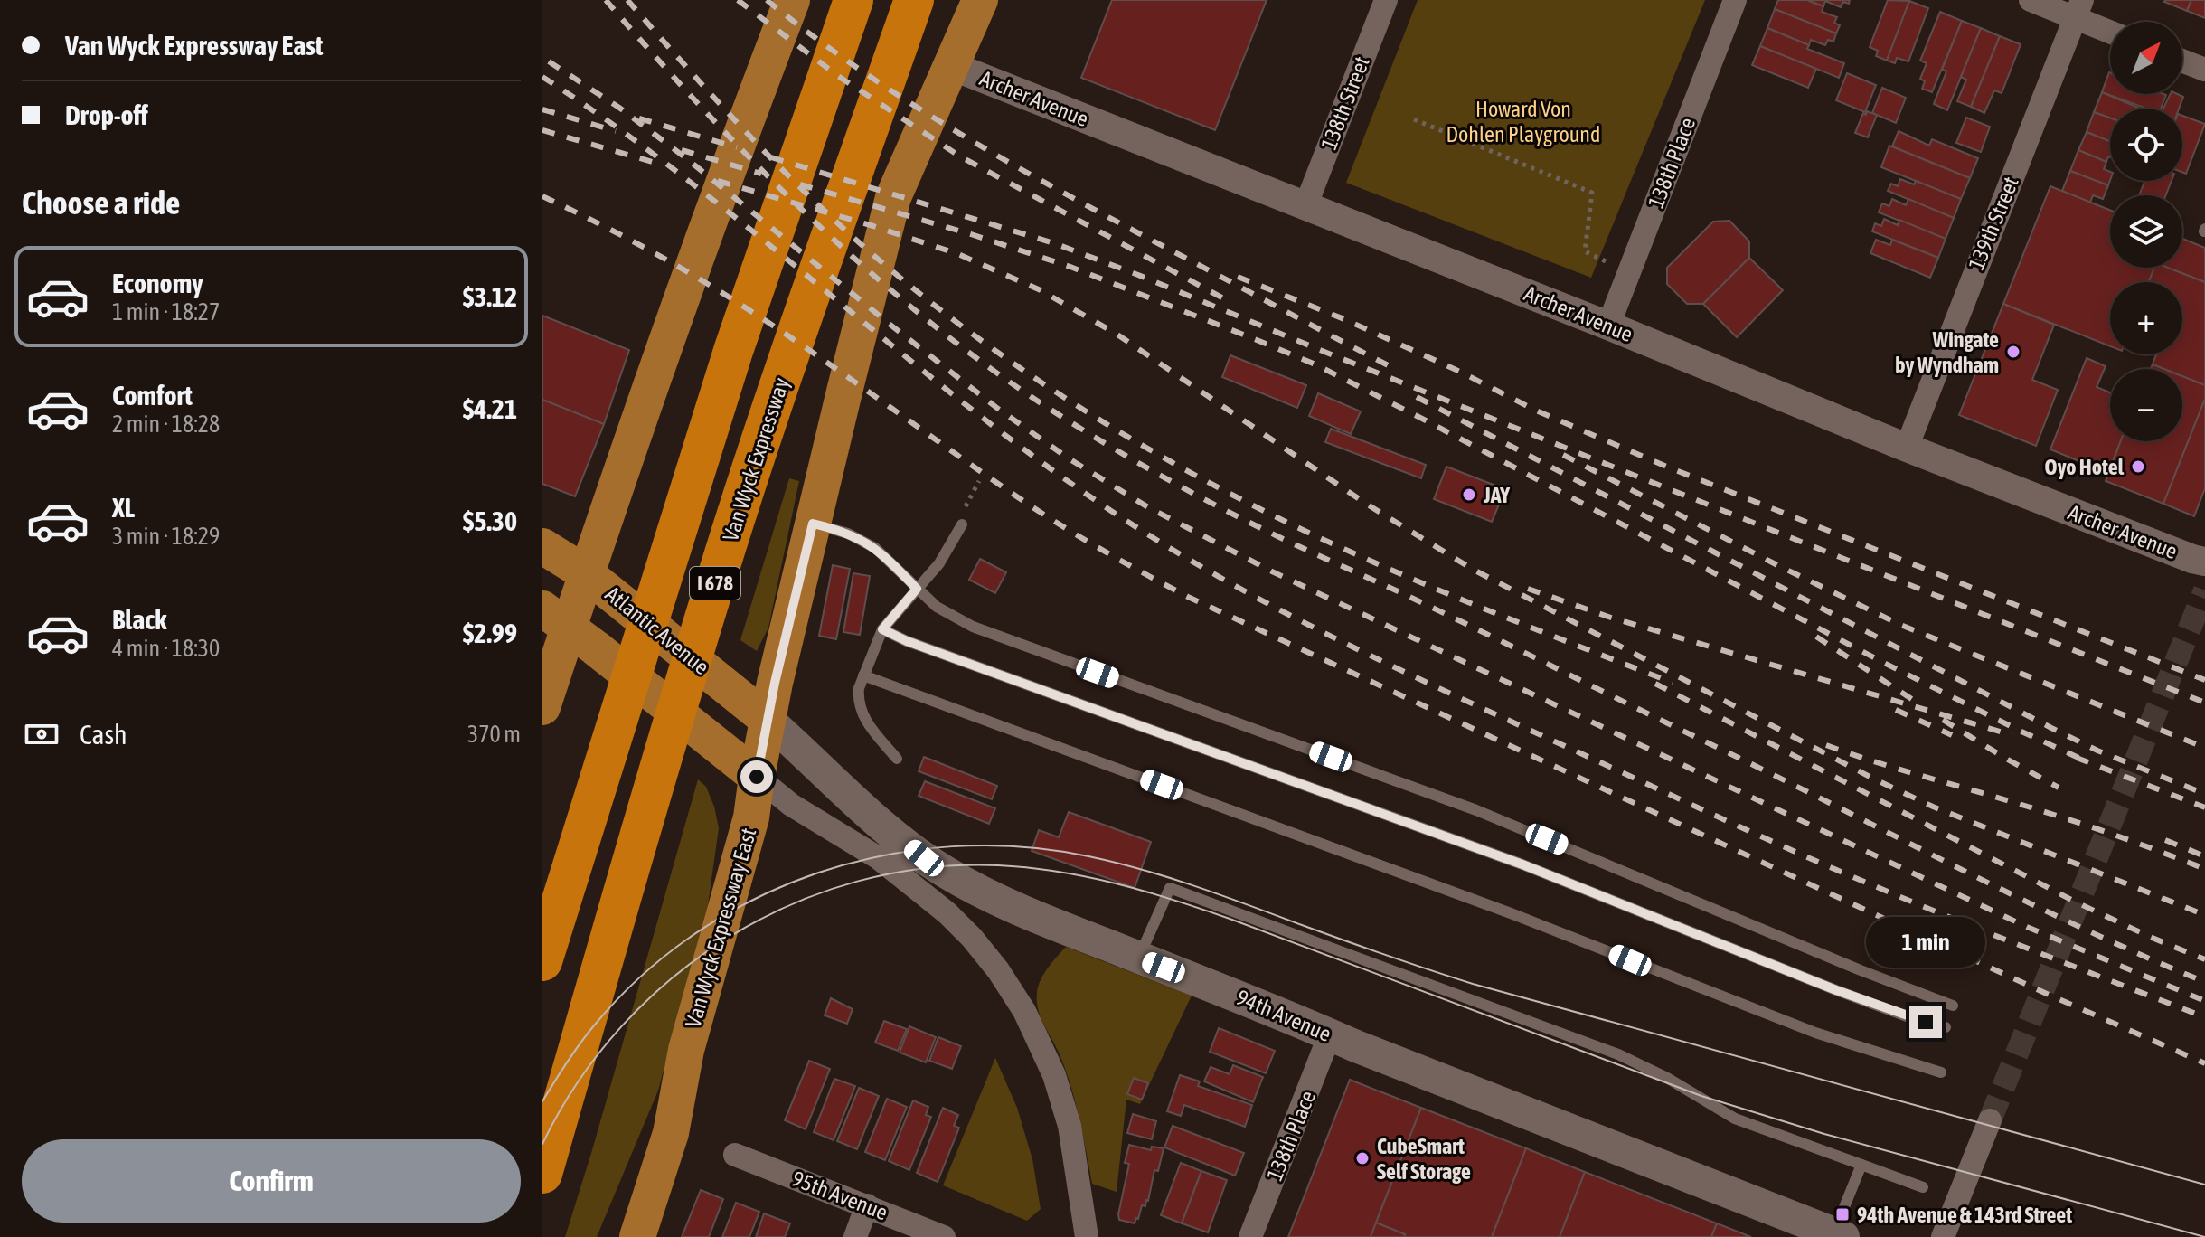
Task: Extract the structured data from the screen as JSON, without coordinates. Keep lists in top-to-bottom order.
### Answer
{
  "streets": {
    "highway": ["Van Wyck Expressway", "I 678"],
    "main road": ["Atlantic Avenue", "Van Wyck Expressway East", "94th Avenue"],
    "street": [
      "Archer Avenue",
      "138th Street",
      "138th Place",
      "139th Street",
      "95th Avenue"
    ]
  },
  "crossings": [
    ["Archer Avenue", "138th Street"],
    ["Archer Avenue", "138th Place"],
    ["Archer Avenue", "139th Street"],
    ["138th Place", "94th Avenue"],
    ["Atlantic Avenue", "Van Wyck Expressway East"],
    ["Atlantic Avenue", "94th Avenue"],
    ["Van Wyck Expressway East", "94th Avenue"]
  ],
  "parks": ["Howard Von Dohlen Playground"],
  "places": {
    "other": [
      "Wingate by Wyndham",
      "Oyo Hotel",
      "JAY",
      "CubeSmart Self Storage"
    ],
    "transit": ["94th Avenue & 143rd Street"]
  },
  "north": "top right",
  "page": {
    "banner": ["Van Wyck Expressway East", "Drop-off"],
    "map_buttons": ["+", "−"],
    "heading": "Choose a ride",
    "list": [
      {
        "name": "Economy",
        "note": "1 min · 18:27",
        "value": "$3.12"
      },
      {
        "name": "Comfort",
        "note": "2 min · 18:28",
        "value": "$4.21"
      },
      {
        "name": "XL",
        "note": "3 min · 18:29",
        "value": "$5.30"
      },
      {
        "name": "Black",
        "note": "4 min · 18:30",
        "value": "$2.99"
      }
    ],
    "pay": ["Cash", "370 m"],
    "bubble": "1 min",
    "buttons": "Confirm"
  }
}
